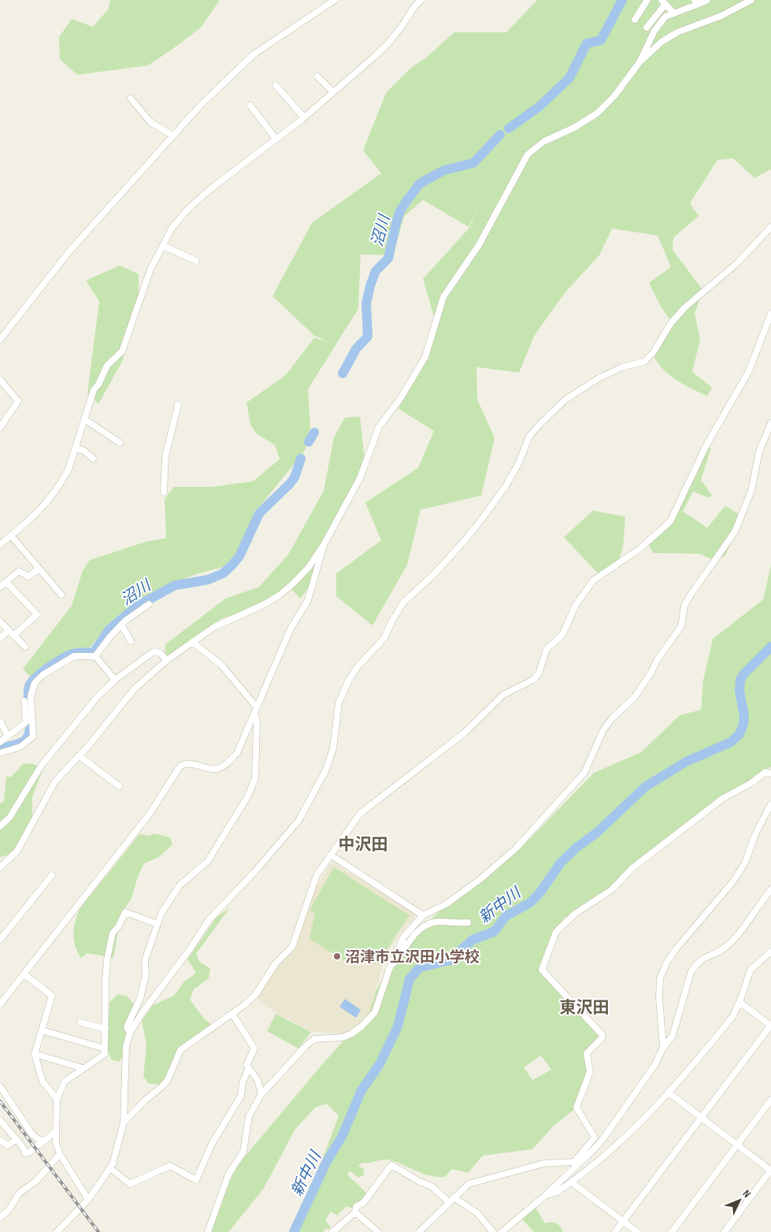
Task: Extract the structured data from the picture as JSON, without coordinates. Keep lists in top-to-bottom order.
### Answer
{
  "districts": ["中沢田", "東沢田"],
  "water": ["沼川", "新中川"],
  "places": ["沼津市立沢田小学校"],
  "north": "top right"
}
